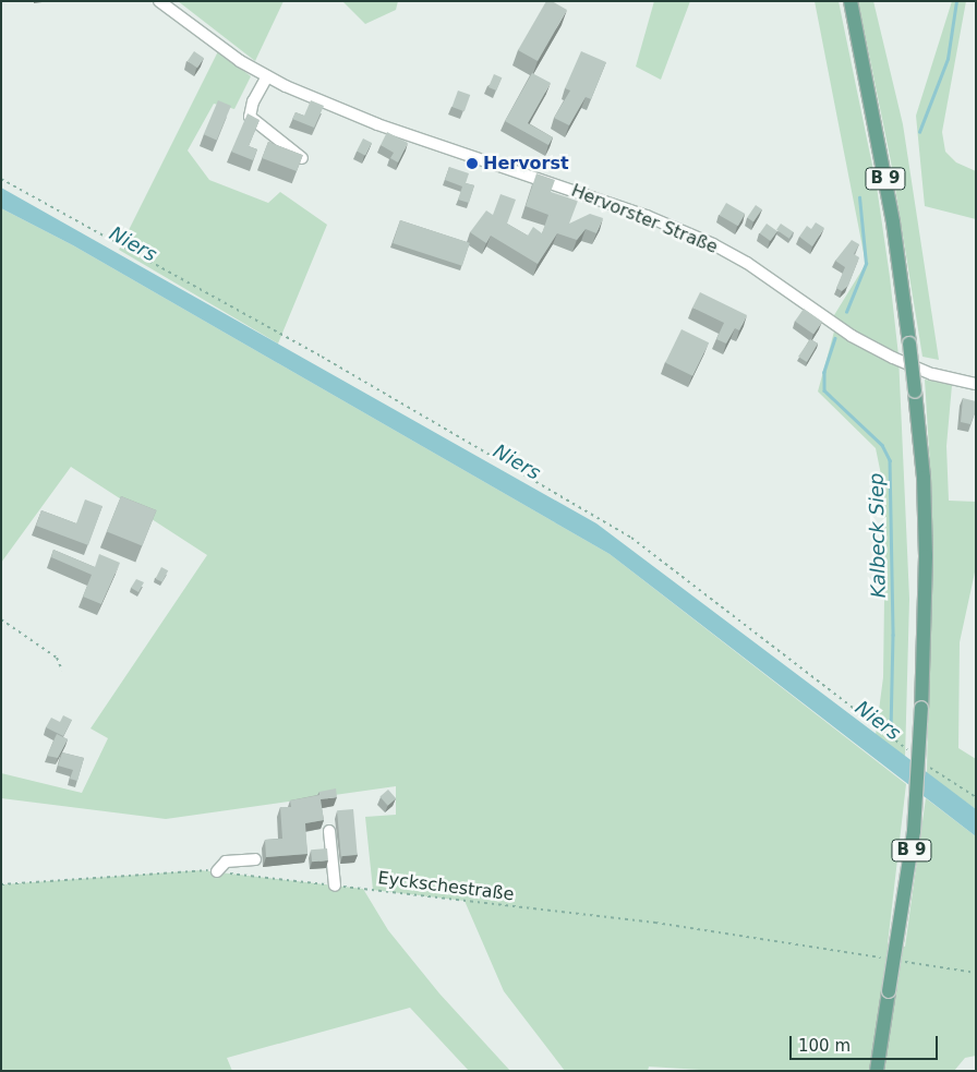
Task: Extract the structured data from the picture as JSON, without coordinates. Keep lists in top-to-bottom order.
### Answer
{
  "streets": {
    "main road": ["B 9"],
    "street": ["Hervorster Straße"],
    "path": ["Eyckschestraße"]
  },
  "water": ["Niers", "Kalbeck Siep"],
  "places": ["Hervorst"],
  "scale_bar": "100 m"
}
